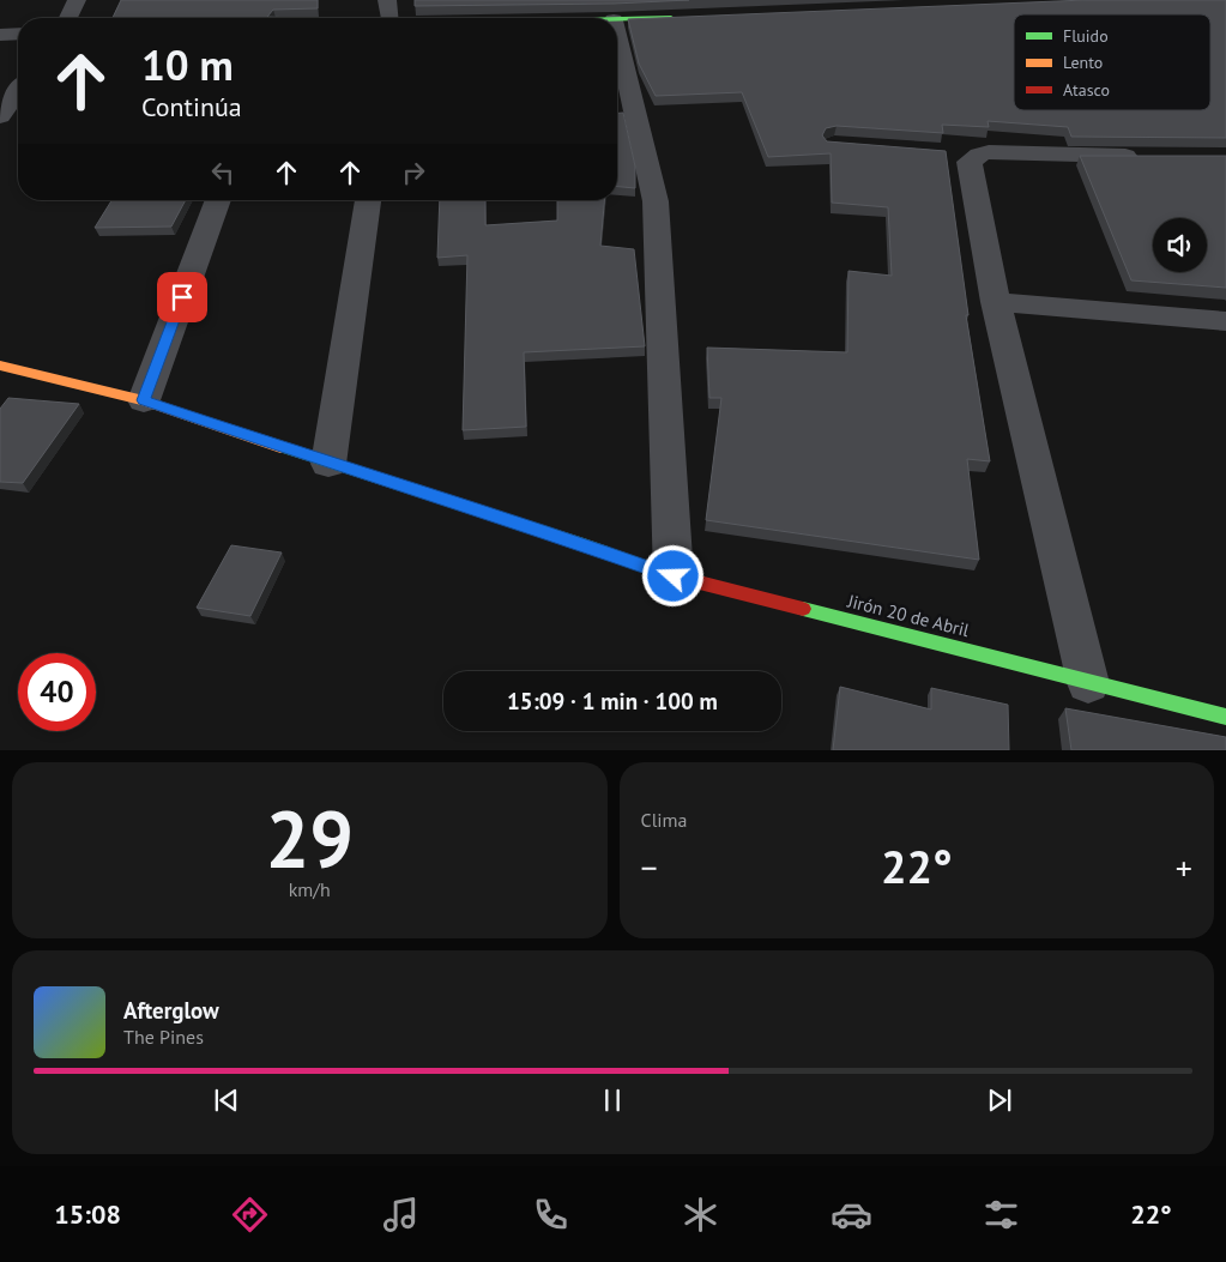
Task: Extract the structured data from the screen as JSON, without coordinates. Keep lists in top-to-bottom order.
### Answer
{
  "streets": {
    "street": ["Jirón 20 de Abril"]
  },
  "legend": ["Fluido", "Lento", "Atasco"],
  "page": {
    "turn": ["10 m", "Continúa"],
    "limit": "40",
    "trip": "15:09 · 1 min · 100 m",
    "tile": [
      ["29", "km/h"],
      "Clima"
    ],
    "heat": ["−", "22°", "+"],
    "song": ["Afterglow", "The Pines"],
    "tabs": ["15:08", "22°"]
  }
}
